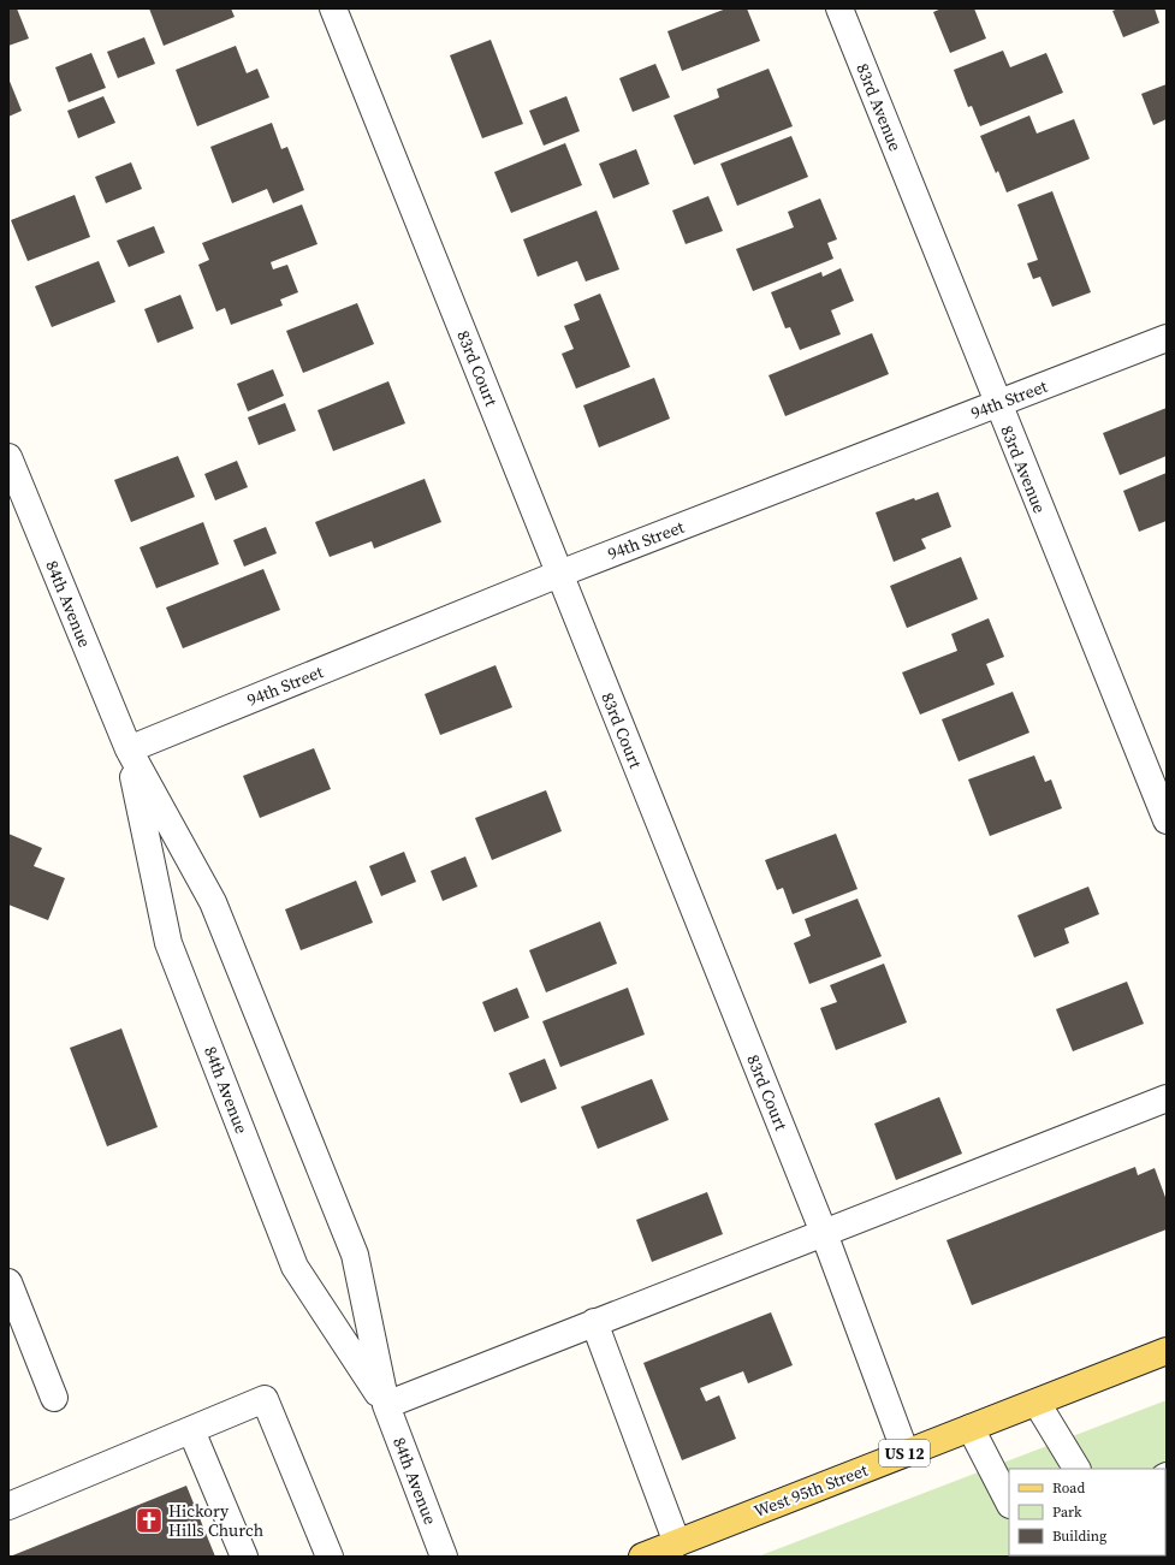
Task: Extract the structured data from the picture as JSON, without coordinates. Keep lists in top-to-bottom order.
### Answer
{
  "streets": {
    "main road": ["US 12", "West 95th Street"],
    "street": [
      "83rd Avenue",
      "83rd Court",
      "94th Street",
      "84th Avenue"
    ]
  },
  "crossings": [
    ["83rd Avenue", "94th Street"],
    ["83rd Court", "94th Street"],
    ["83rd Court", "West 95th Street"],
    ["94th Street", "84th Avenue"]
  ],
  "places": {
    "church": ["Hickory Hills Church"]
  },
  "legend": ["Road", "Park", "Building"]
}
